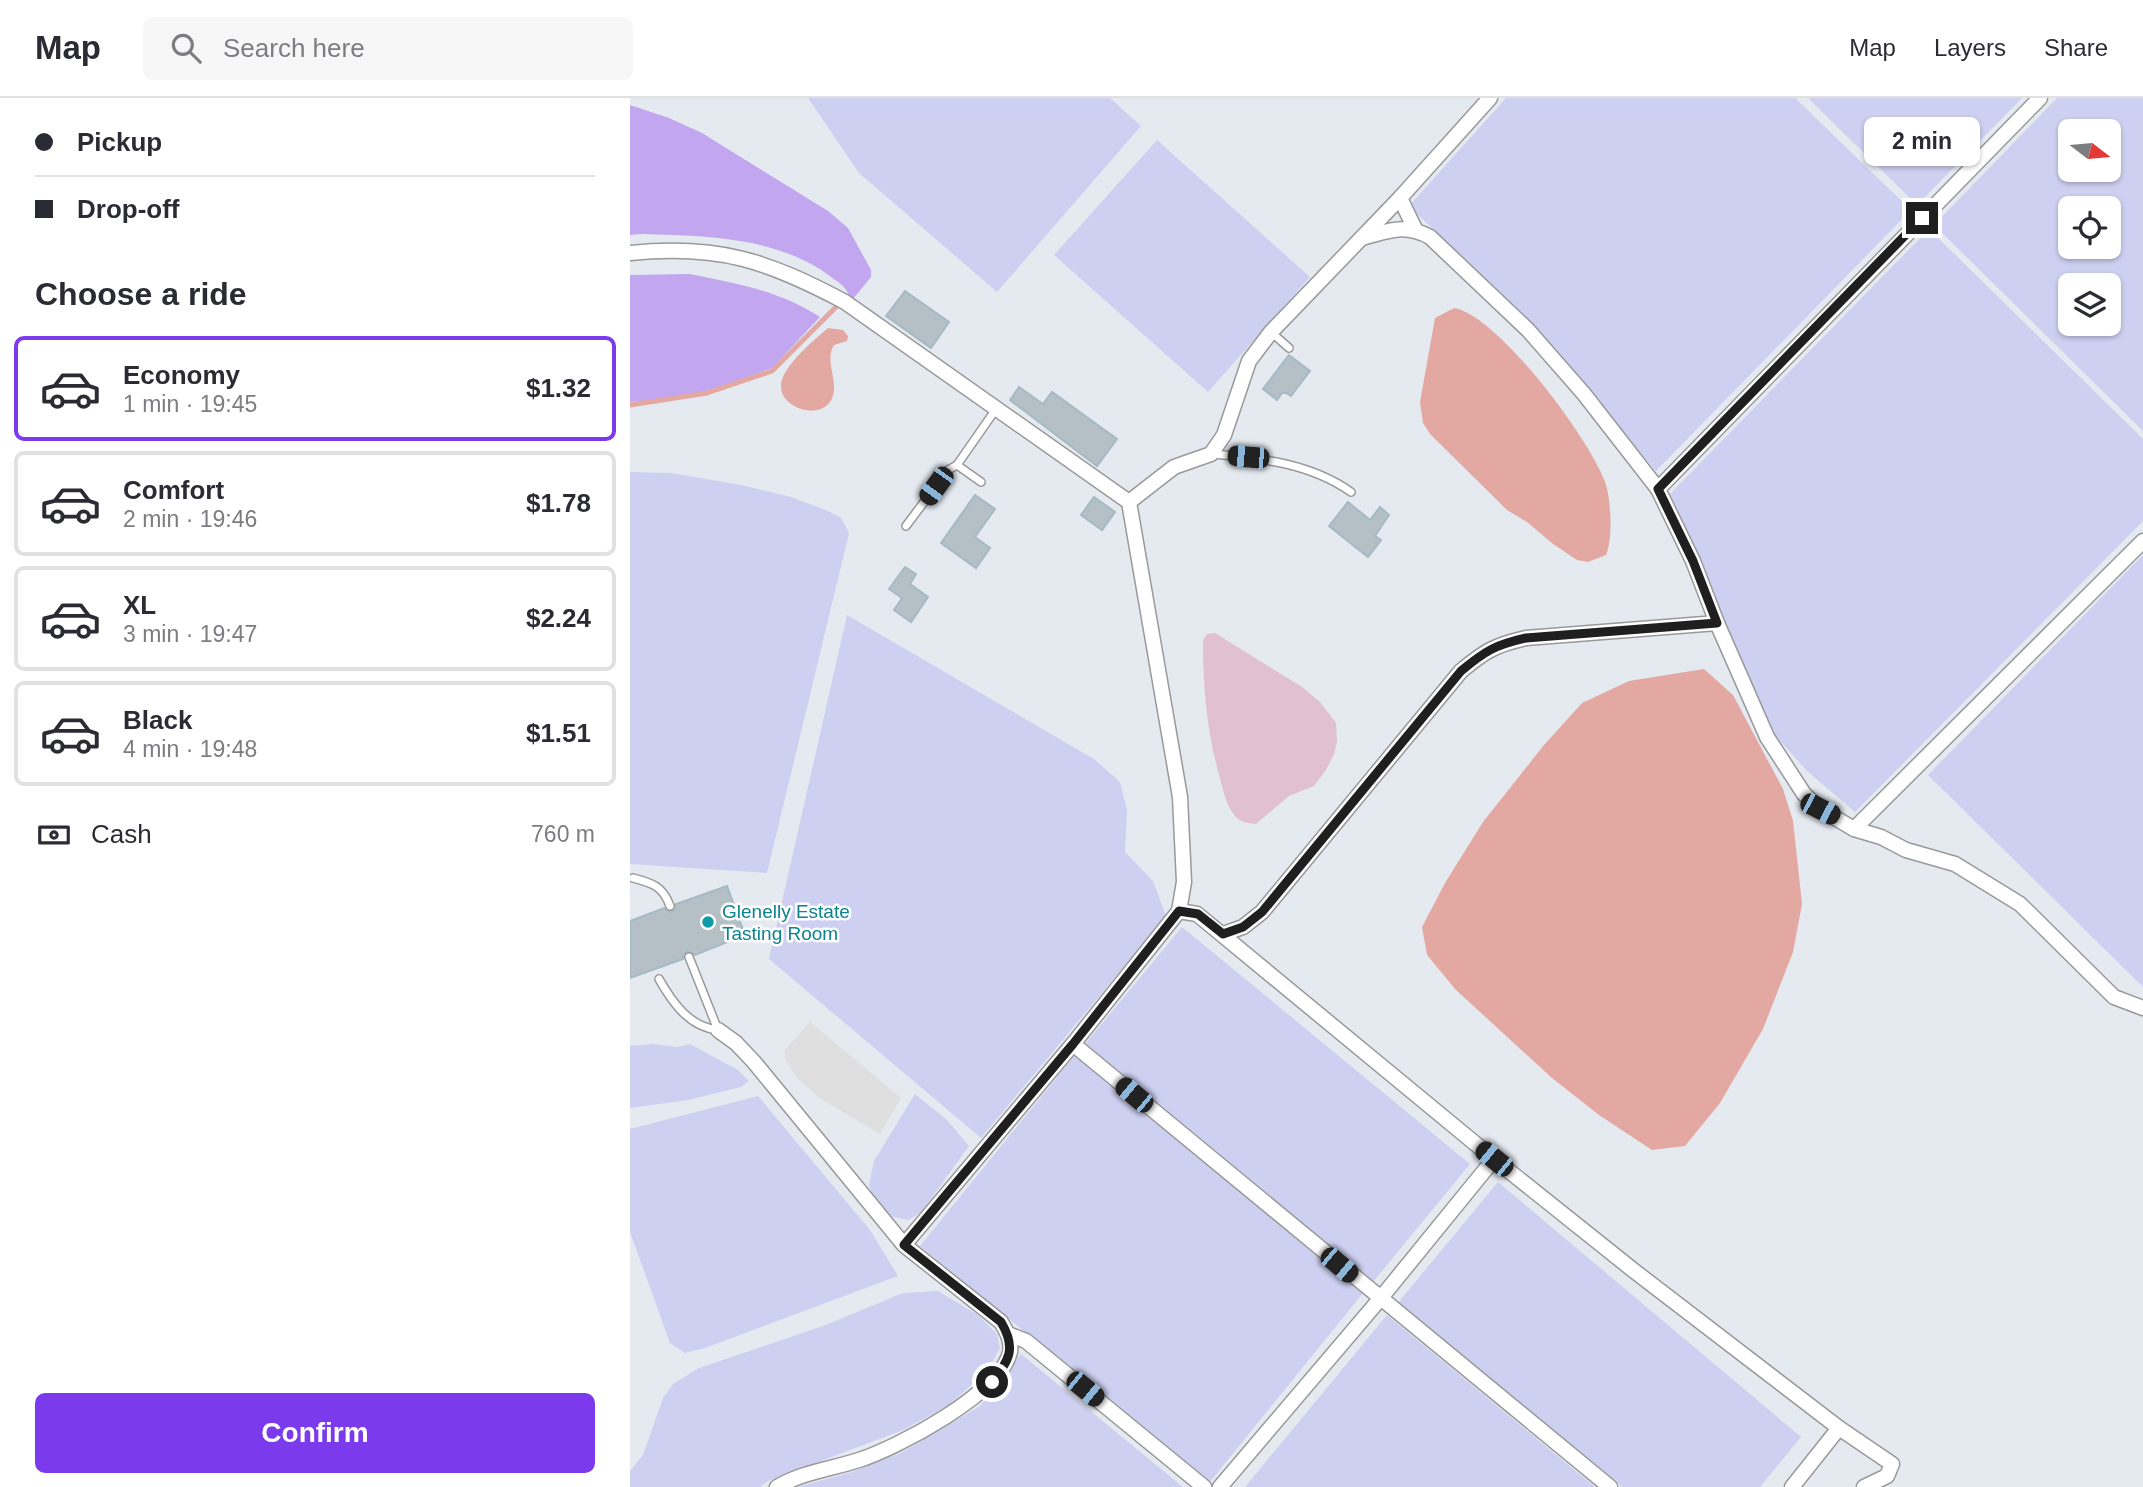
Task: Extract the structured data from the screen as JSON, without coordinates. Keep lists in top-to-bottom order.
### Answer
{
  "places": ["Glenelly Estate Tasting Room"],
  "north": "right",
  "page": {
    "header": "Map",
    "search": "Search here",
    "nav": ["Map", "Layers", "Share"],
    "banner": ["Pickup", "Drop-off"],
    "bubble": "2 min",
    "heading": "Choose a ride",
    "list": [
      {
        "name": "Economy",
        "note": "1 min · 19:45",
        "value": "$1.32"
      },
      {
        "name": "Comfort",
        "note": "2 min · 19:46",
        "value": "$1.78"
      },
      {
        "name": "XL",
        "note": "3 min · 19:47",
        "value": "$2.24"
      },
      {
        "name": "Black",
        "note": "4 min · 19:48",
        "value": "$1.51"
      }
    ],
    "pay": ["Cash", "760 m"],
    "buttons": "Confirm"
  }
}
